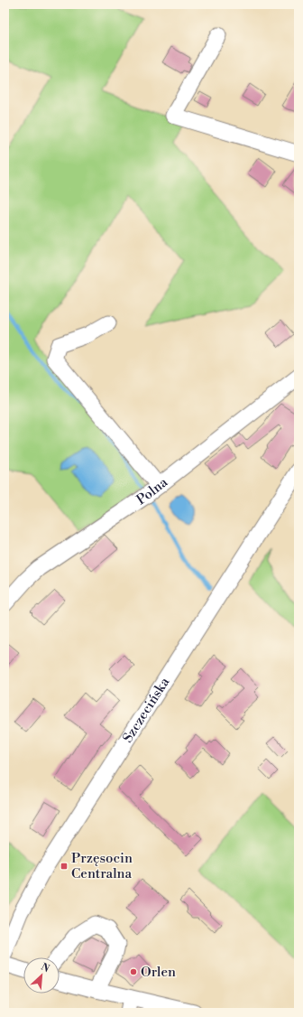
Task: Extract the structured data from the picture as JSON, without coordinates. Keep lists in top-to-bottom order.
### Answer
{
  "streets": {
    "street": ["Polna", "Szczecińska"]
  },
  "places": {
    "transit": ["Przęsocin Centralna"],
    "other": ["Orlen"]
  },
  "north": "top right"
}
